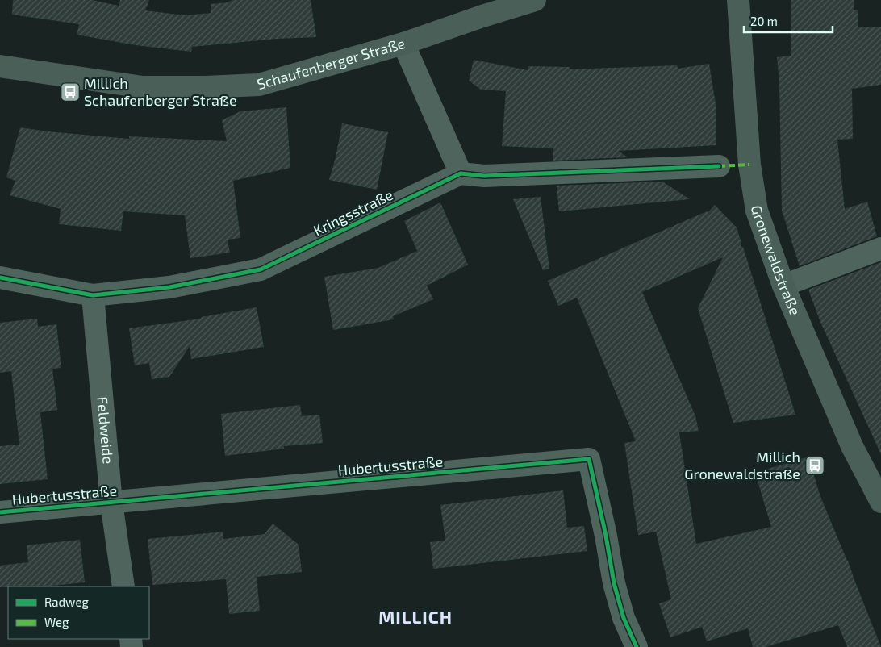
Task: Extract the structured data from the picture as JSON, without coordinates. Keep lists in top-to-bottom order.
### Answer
{
  "streets": {
    "street": [
      "Schaufenberger Straße",
      "Kringsstraße",
      "Gronewaldstraße",
      "Feldweide",
      "Hubertusstraße"
    ]
  },
  "crossings": [
    ["Kringsstraße", "Feldweide"],
    ["Feldweide", "Hubertusstraße"]
  ],
  "districts": ["MILLICH"],
  "places": {
    "bus stop": ["Millich Schaufenberger Straße", "Millich Gronewaldstraße"]
  },
  "legend": ["Radweg", "Weg"],
  "scale_bar": "20 m"
}
